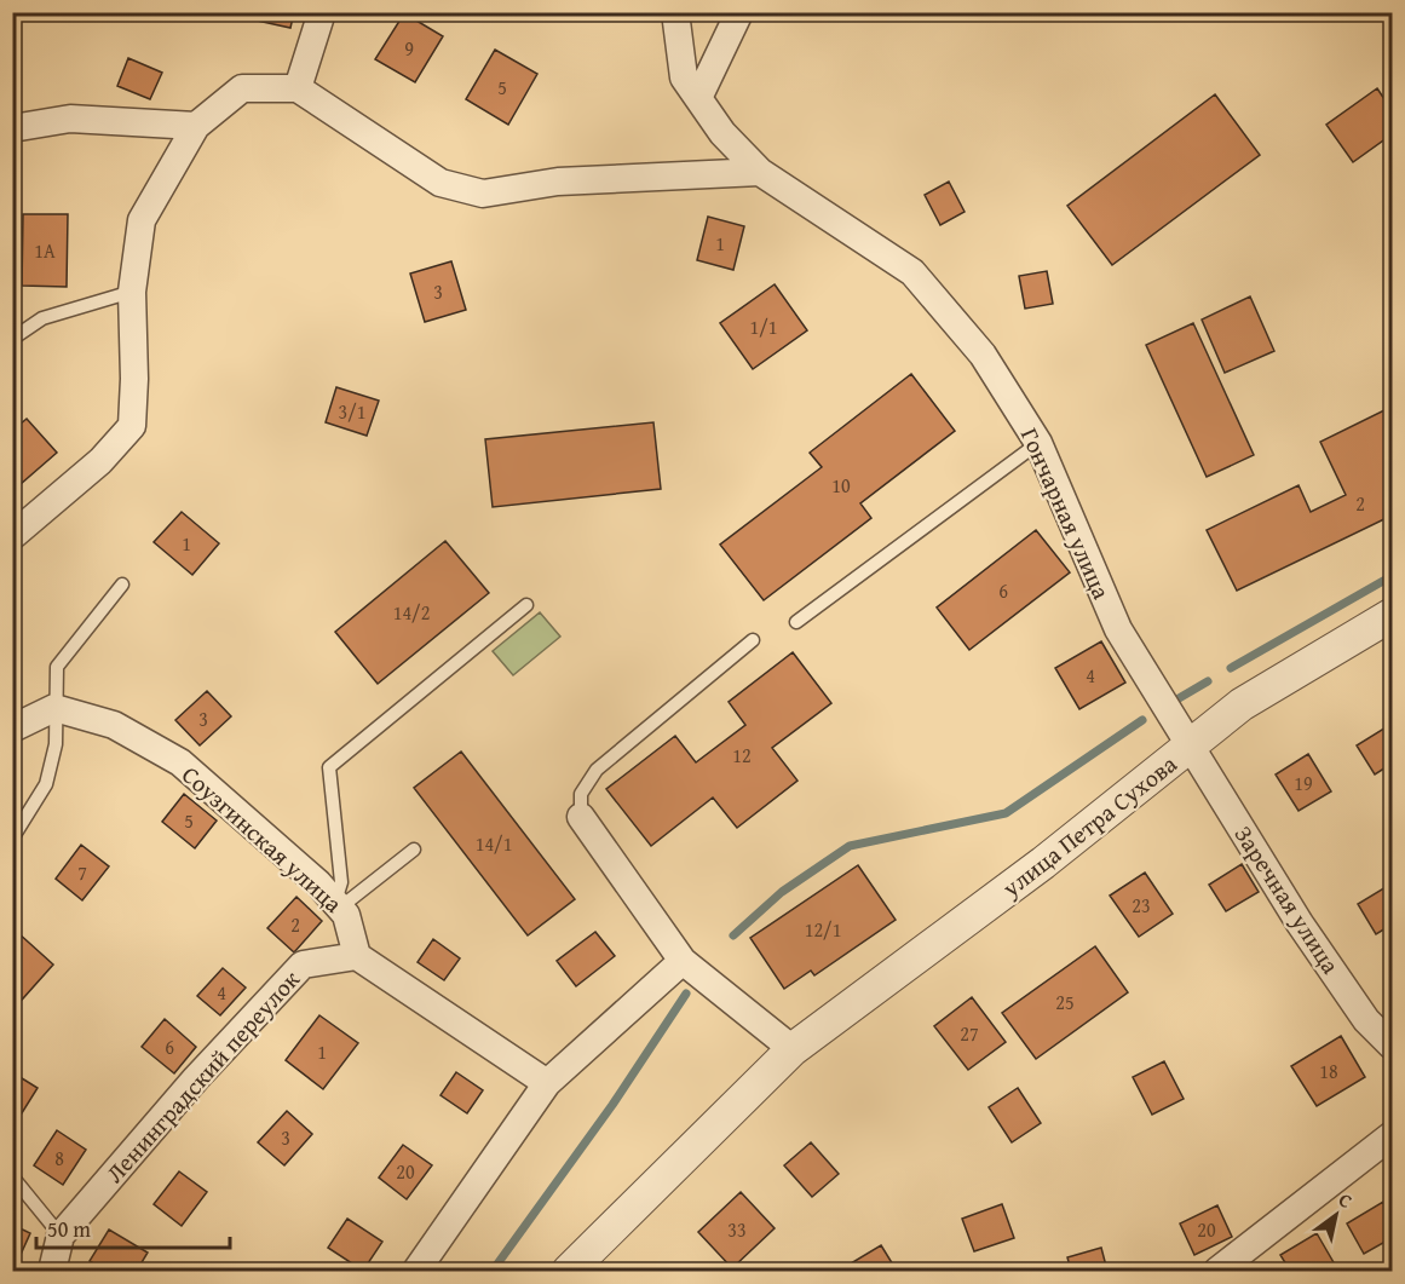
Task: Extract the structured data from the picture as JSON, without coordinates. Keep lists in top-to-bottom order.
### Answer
{
  "streets": {
    "street": [
      "Гончарная улица",
      "улица Петра Сухова",
      "Соузгинская улица",
      "Заречная улица",
      "Ленинградский переулок"
    ]
  },
  "crossings": [
    ["Гончарная улица", "улица Петра Сухова"],
    ["Гончарная улица", "Заречная улица"],
    ["улица Петра Сухова", "Заречная улица"],
    ["Соузгинская улица", "Ленинградский переулок"]
  ],
  "house_numbers": [
    "9",
    "5",
    "1",
    "1А",
    "3",
    "1/1",
    "3/1",
    "10",
    "2",
    "1",
    "6",
    "14/2",
    "4",
    "3",
    "12",
    "19",
    "5",
    "14/1",
    "7",
    "23",
    "2",
    "12/1",
    "4",
    "25",
    "27",
    "6",
    "1",
    "18",
    "3",
    "8",
    "20",
    "33",
    "20"
  ],
  "scale_bar": "50 m",
  "north": "top right"
}
